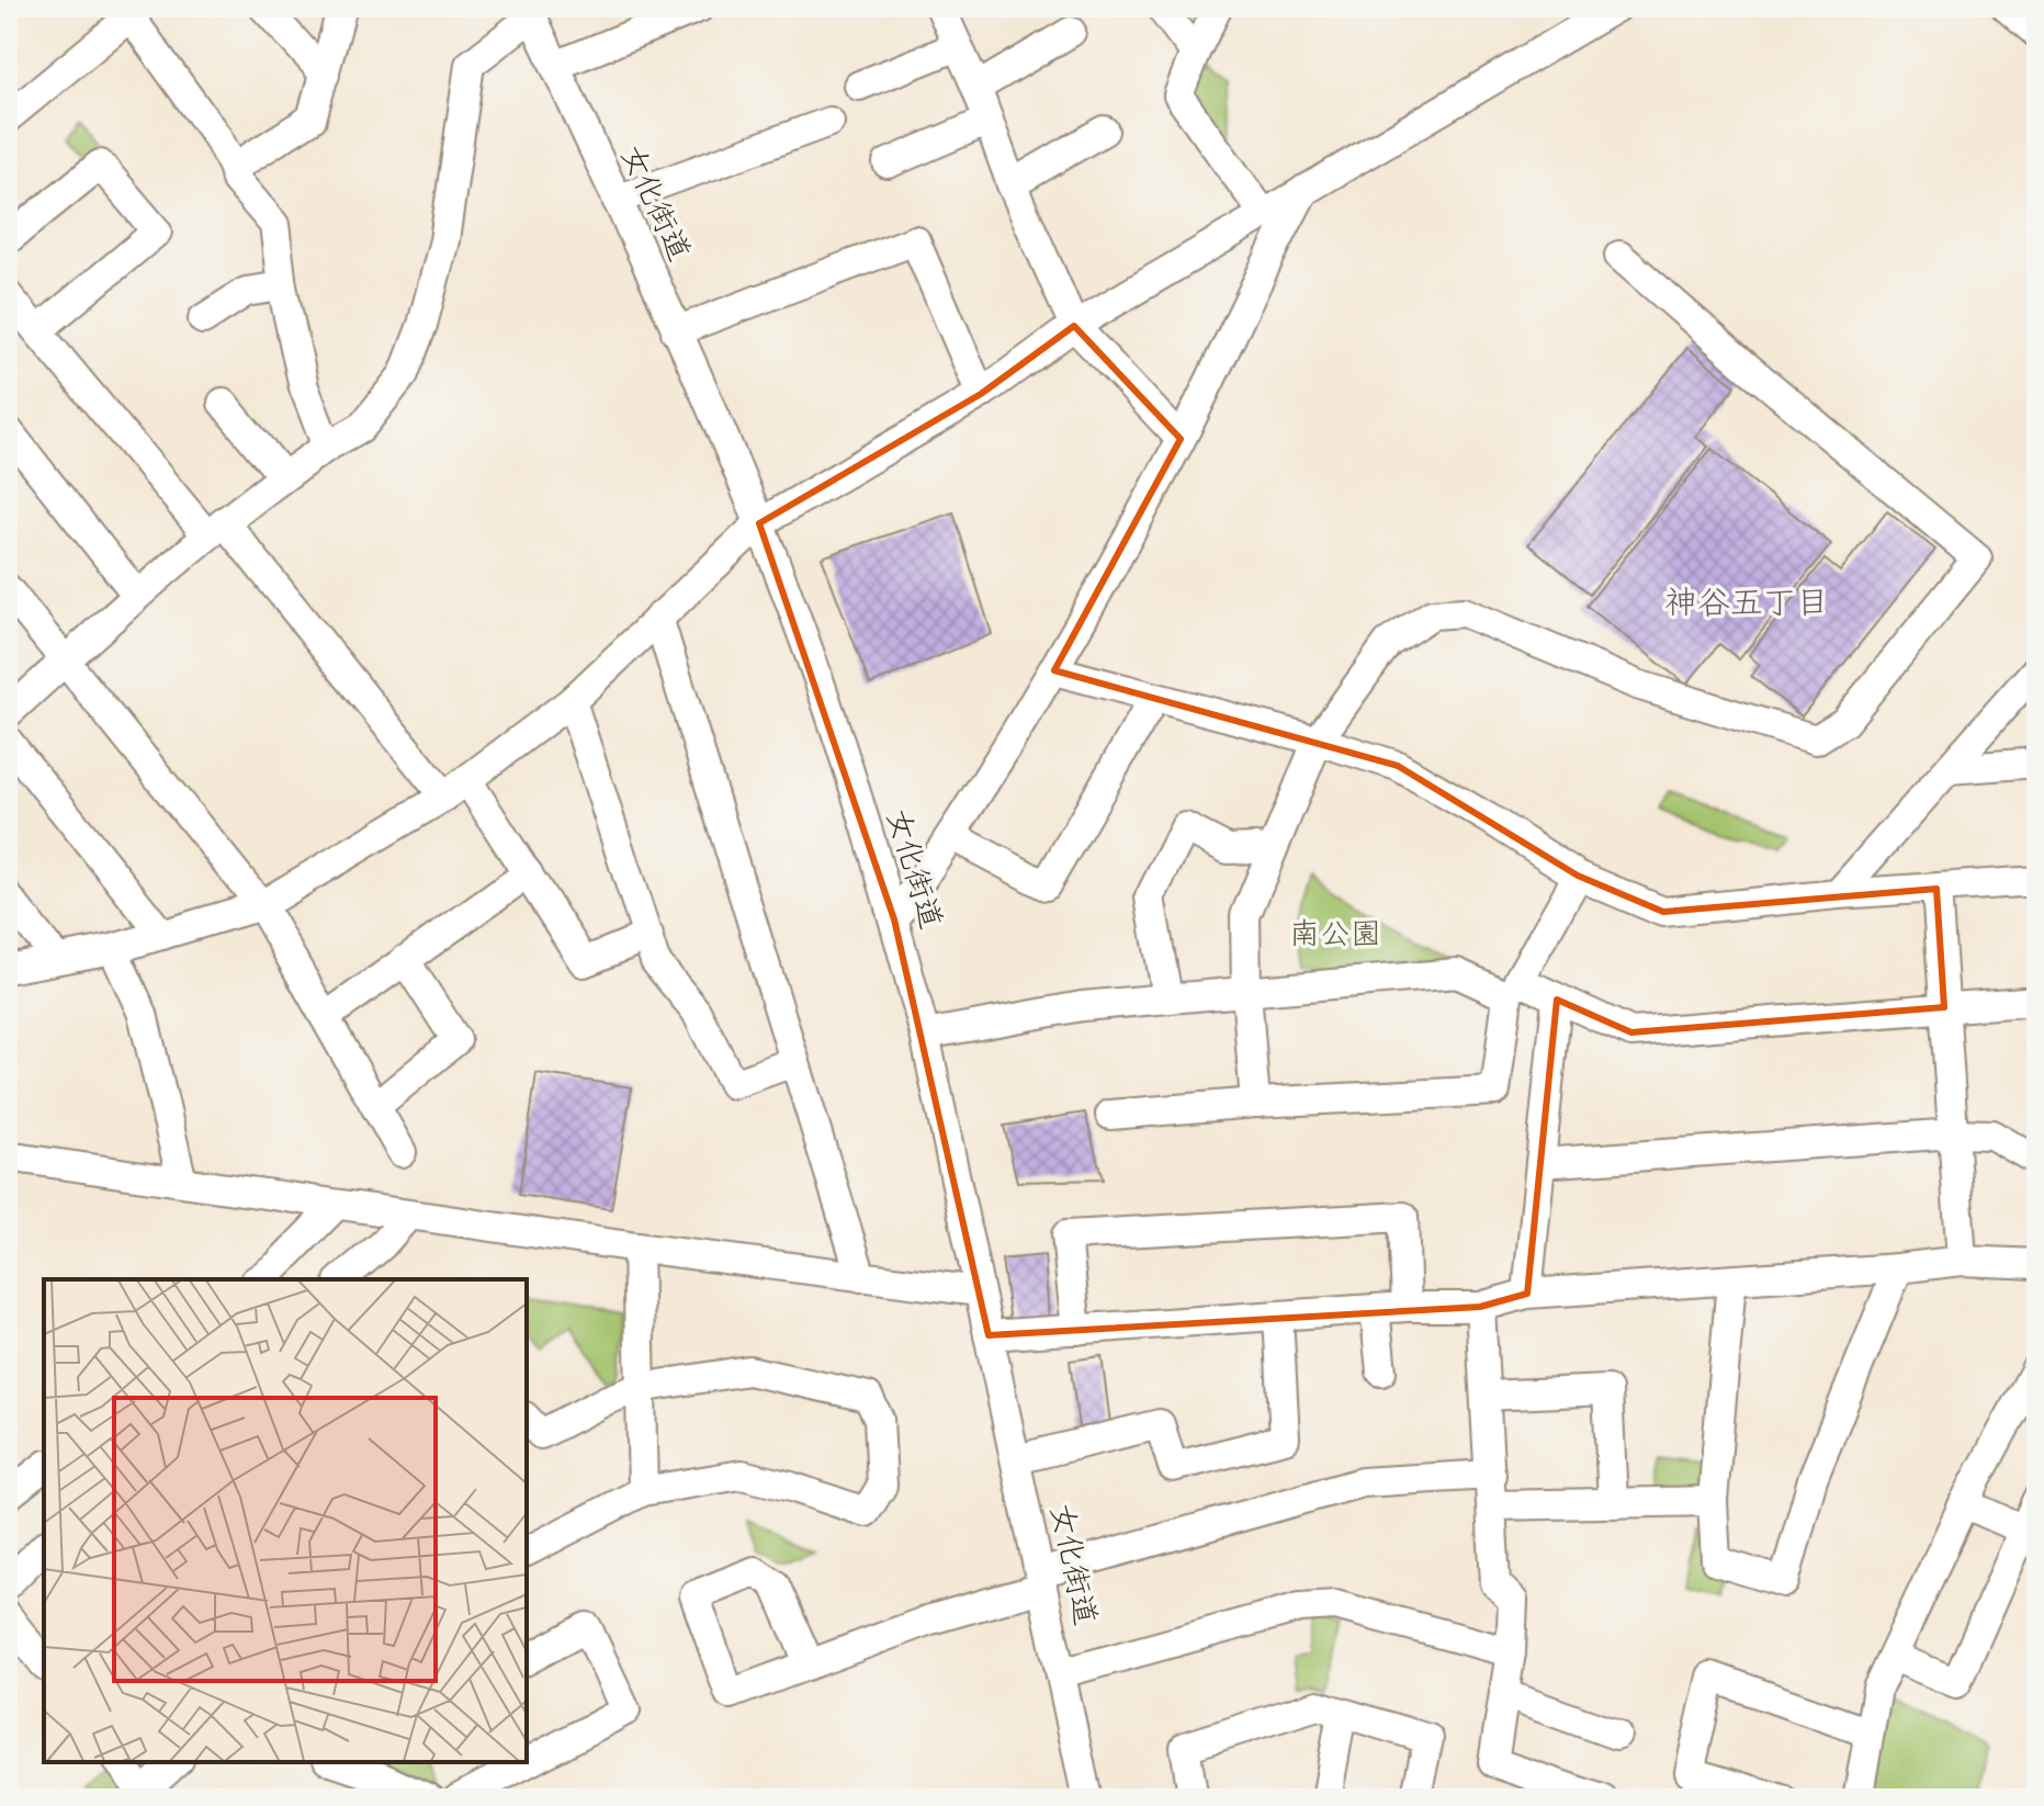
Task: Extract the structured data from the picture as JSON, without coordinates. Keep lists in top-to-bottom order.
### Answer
{
  "streets": {
    "street": ["女化街道"]
  },
  "districts": ["神谷五丁目"],
  "parks": ["南公園"]
}
